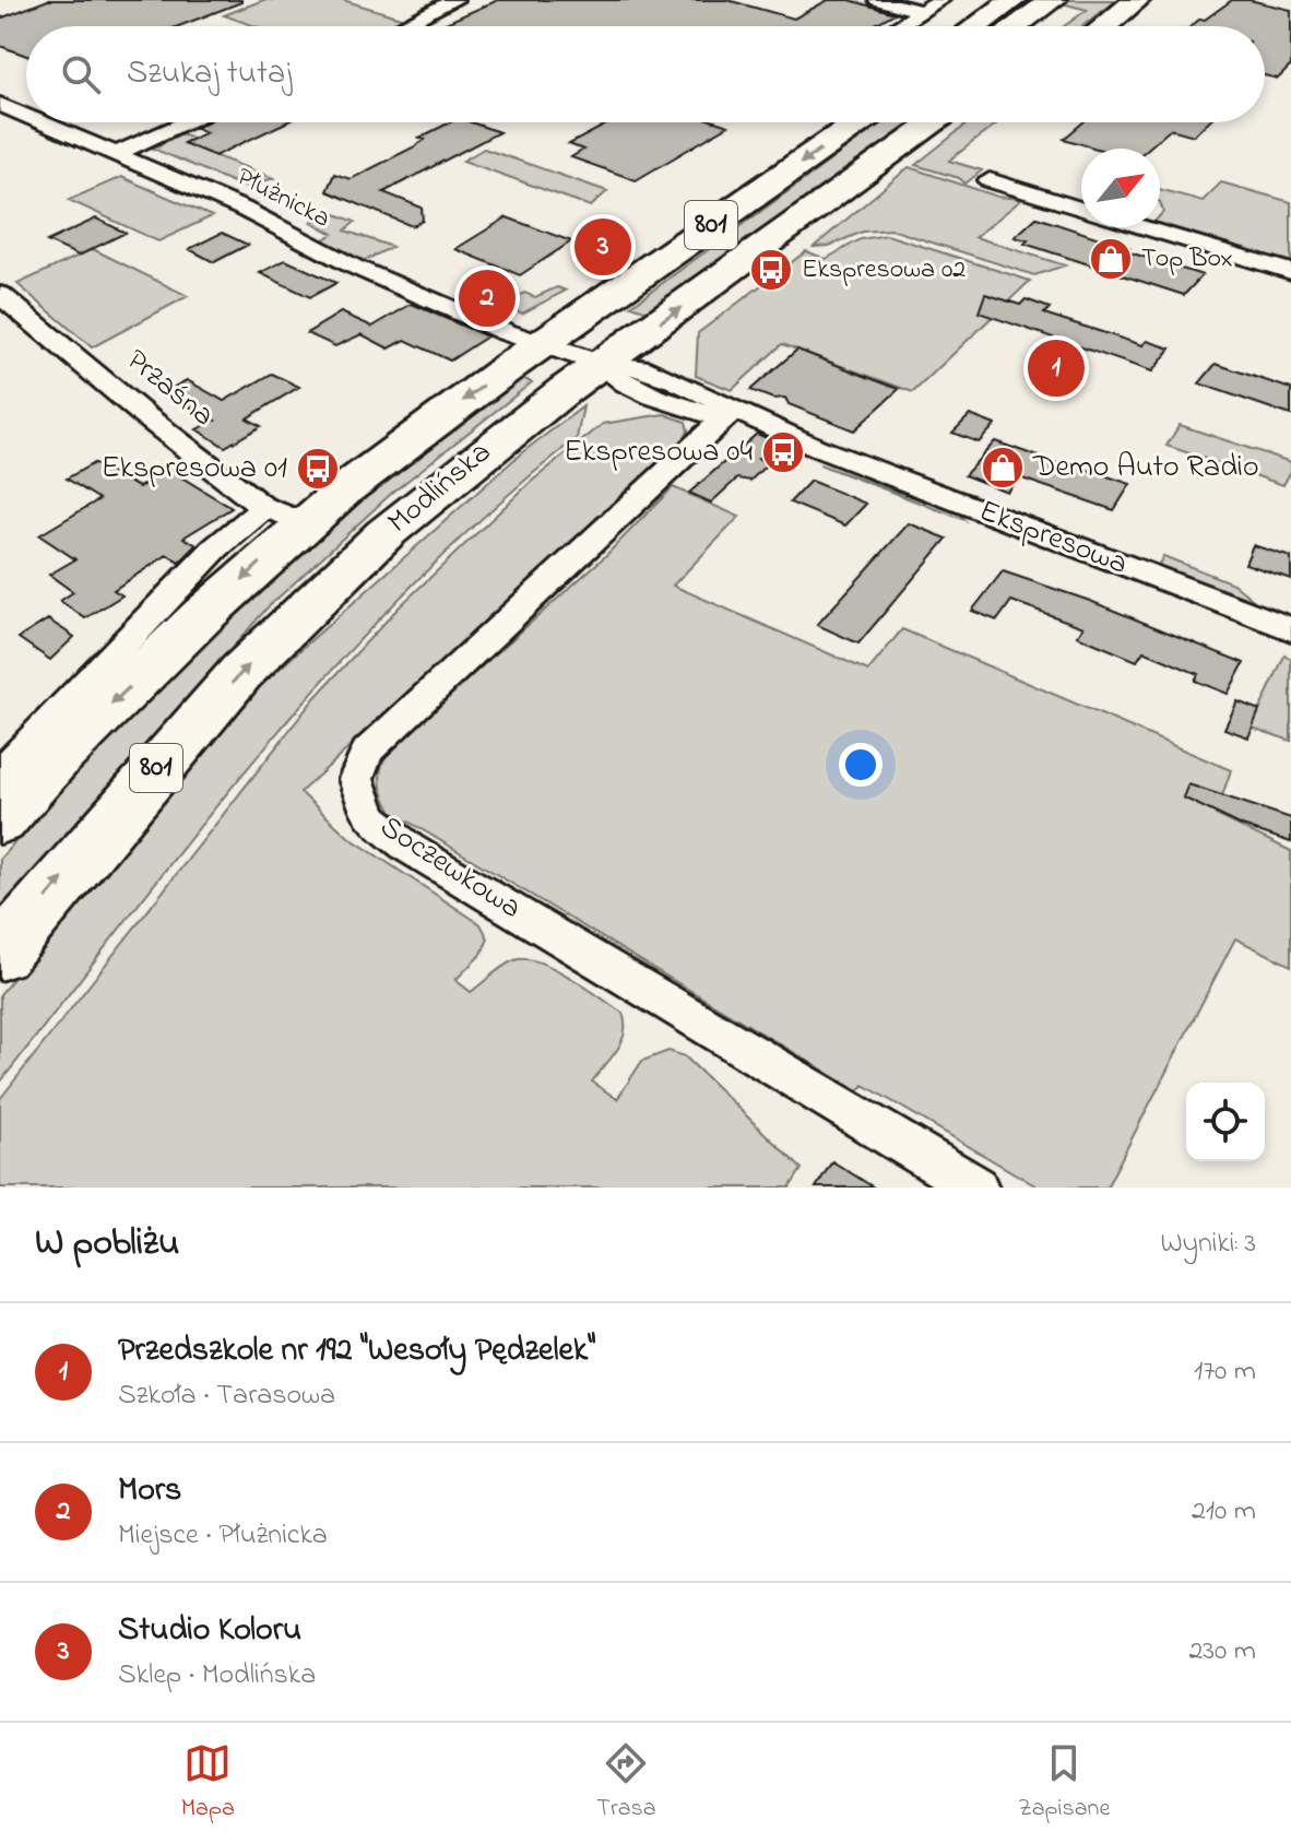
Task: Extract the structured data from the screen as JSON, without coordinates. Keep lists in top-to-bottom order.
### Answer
{
  "streets": {
    "main road": ["801", "Modlińska"],
    "street": [
      "Płużnicka",
      "Przaśna",
      "Ekspresowa",
      "Soczewkowa"
    ]
  },
  "crossings": [
    ["Płużnicka", "Modlińska"],
    ["Płużnicka", "Ekspresowa"],
    ["Przaśna", "Modlińska"],
    ["Modlińska", "Ekspresowa"],
    ["Ekspresowa", "Soczewkowa"]
  ],
  "places": {
    "shop": ["Top Box", "Demo Auto Radio"],
    "bus stop": ["Ekspresowa 02", "Ekspresowa 04", "Ekspresowa 01"]
  },
  "north": "top right",
  "page": {
    "search": "Szukaj tutaj",
    "pins": ["3", "2", "1"],
    "heading": ["W pobliżu", "Wyniki: 3"],
    "list": [
      {
        "mark": "1",
        "name": "Przedszkole nr 192 \"Wesoły Pędzelek\"",
        "note": "Szkoła · Tarasowa",
        "value": "170 m"
      },
      {
        "mark": "2",
        "name": "Mors",
        "note": "Miejsce · Płużnicka",
        "value": "210 m"
      },
      {
        "mark": "3",
        "name": "Studio Koloru",
        "note": "Sklep · Modlińska",
        "value": "230 m"
      }
    ],
    "nav": ["Mapa", "Trasa", "Zapisane"]
  }
}
